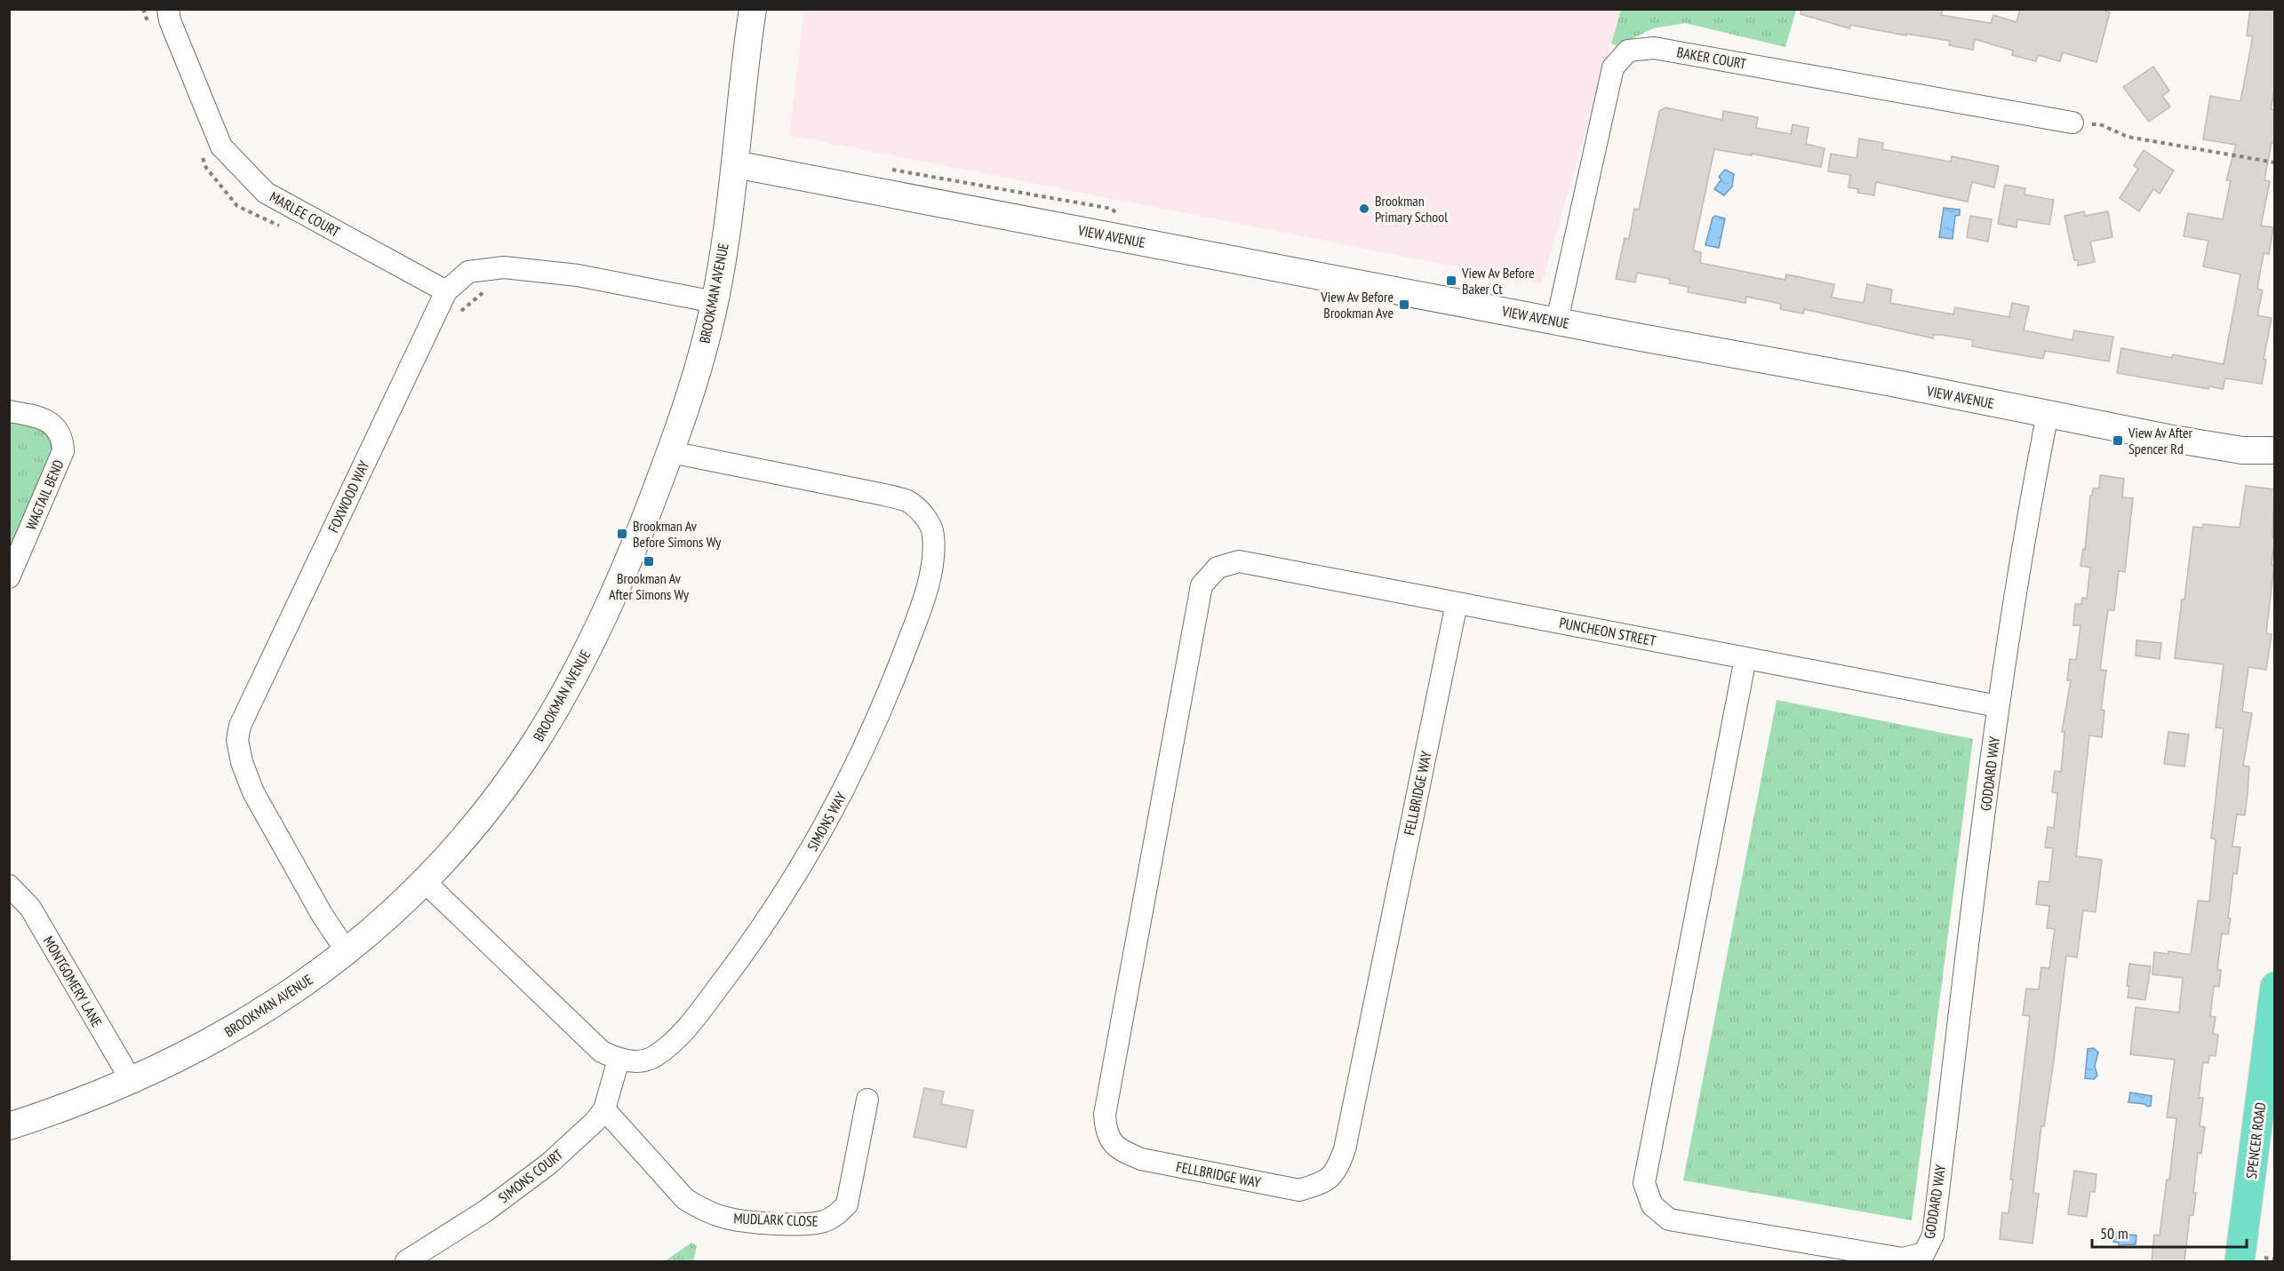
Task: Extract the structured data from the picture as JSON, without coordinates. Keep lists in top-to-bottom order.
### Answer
{
  "streets": {
    "main road": ["SPENCER ROAD"],
    "street": [
      "BAKER COURT",
      "MARLEE COURT",
      "VIEW AVENUE",
      "BROOKMAN AVENUE",
      "WAGTAIL BEND",
      "FOXWOOD WAY",
      "PUNCHEON STREET",
      "GODDARD WAY",
      "FELLBRIDGE WAY",
      "SIMONS WAY",
      "MONTGOMERY LANE",
      "SIMONS COURT",
      "MUDLARK CLOSE"
    ]
  },
  "crossings": [
    ["BAKER COURT", "VIEW AVENUE"],
    ["MARLEE COURT", "FOXWOOD WAY"],
    ["VIEW AVENUE", "BROOKMAN AVENUE"],
    ["VIEW AVENUE", "GODDARD WAY"],
    ["BROOKMAN AVENUE", "FOXWOOD WAY"],
    ["BROOKMAN AVENUE", "SIMONS WAY"],
    ["BROOKMAN AVENUE", "MONTGOMERY LANE"],
    ["PUNCHEON STREET", "GODDARD WAY"],
    ["PUNCHEON STREET", "FELLBRIDGE WAY"],
    ["SIMONS WAY", "SIMONS COURT"],
    ["SIMONS COURT", "MUDLARK CLOSE"]
  ],
  "places": {
    "other": ["Brookman Primary School"],
    "transit": [
      "View Av Before Baker Ct",
      "View Av Before Brookman Ave",
      "View Av After Spencer Rd",
      "Brookman Av Before Simons Wy",
      "Brookman Av After Simons Wy"
    ]
  },
  "scale_bar": "50 m"
}
